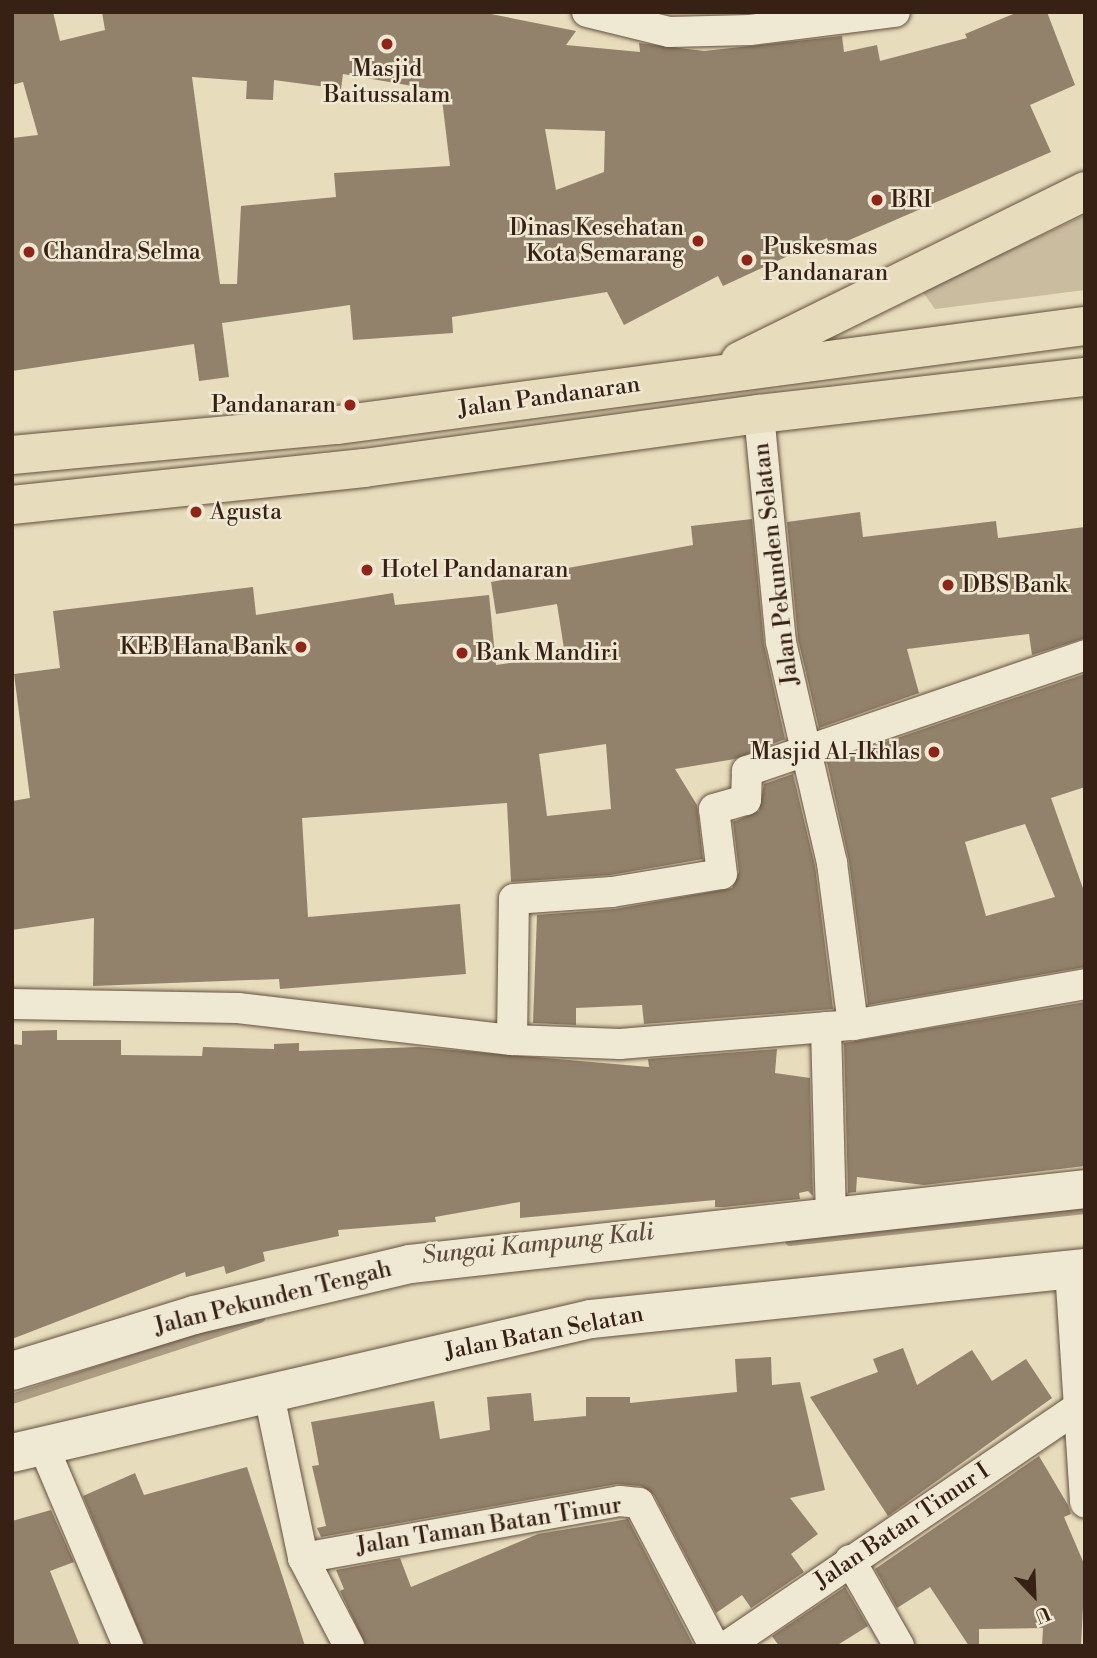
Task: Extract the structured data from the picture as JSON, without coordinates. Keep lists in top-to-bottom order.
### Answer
{
  "streets": {
    "main road": ["Jalan Pandanaran", "Jalan Pekunden Tengah", "Jalan Batan Selatan"],
    "street": ["Jalan Pekunden Selatan", "Jalan Taman Batan Timur", "Jalan Batan Timur I"]
  },
  "crossings": [
    ["Jalan Pandanaran", "Jalan Pekunden Selatan"]
  ],
  "water": ["Sungai Kampung Kali"],
  "places": [
    "Masjid Baitussalam",
    "BRI",
    "Dinas Kesehatan Kota Semarang",
    "Chandra Selma",
    "Puskesmas Pandanaran",
    "Pandanaran",
    "Agusta",
    "Hotel Pandanaran",
    "DBS Bank",
    "KEB Hana Bank",
    "Bank Mandiri",
    "Masjid Al-Ikhlas"
  ],
  "north": "bottom right"
}
